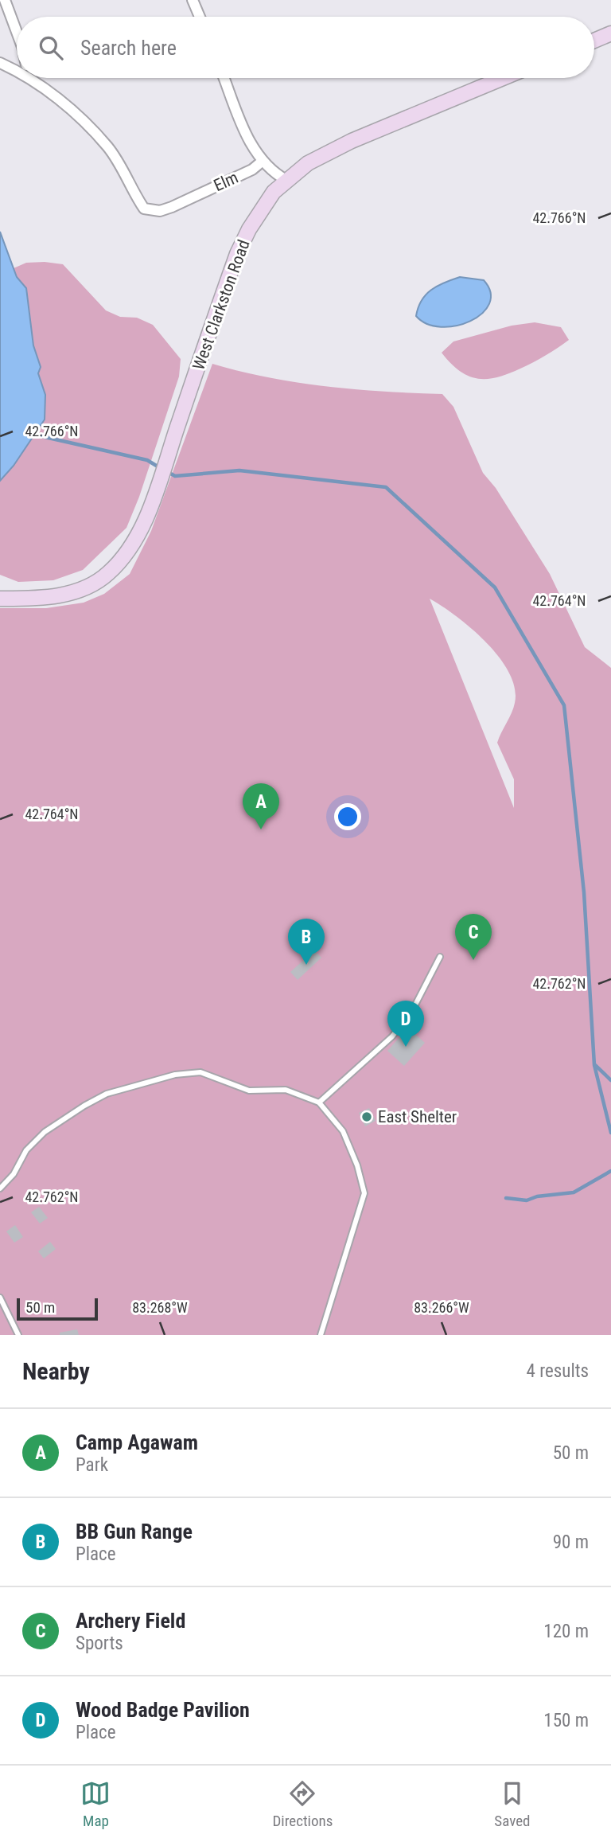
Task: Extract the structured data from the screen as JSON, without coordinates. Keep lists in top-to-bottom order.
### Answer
{
  "streets": {
    "main road": ["West Clarkston Road"],
    "street": ["Elm"]
  },
  "places": ["East Shelter"],
  "scale_bar": "50 m",
  "page": {
    "search": "Search here",
    "pins": [
      "A",
      "C",
      "B",
      "D"
    ],
    "scale": "50 m",
    "heading": ["Nearby", "4 results"],
    "list": [
      {
        "mark": "A",
        "name": "Camp Agawam",
        "note": "Park",
        "value": "50 m"
      },
      {
        "mark": "B",
        "name": "BB Gun Range",
        "note": "Place",
        "value": "90 m"
      },
      {
        "mark": "C",
        "name": "Archery Field",
        "note": "Sports",
        "value": "120 m"
      },
      {
        "mark": "D",
        "name": "Wood Badge Pavilion",
        "note": "Place",
        "value": "150 m"
      }
    ],
    "nav": ["Map", "Directions", "Saved"]
  },
  "coordinates": [
    "42.766°N",
    "42.764°N",
    "42.762°N",
    "83.268°W",
    "83.266°W"
  ]
}
